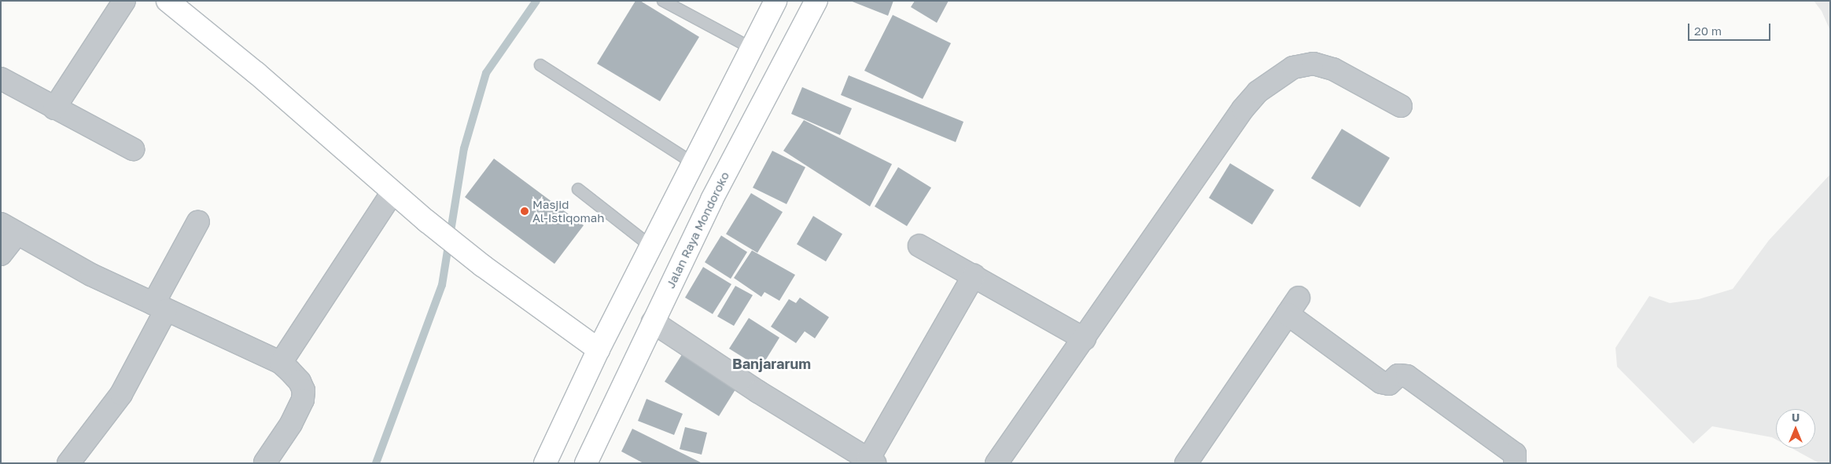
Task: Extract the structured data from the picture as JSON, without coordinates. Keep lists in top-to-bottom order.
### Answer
{
  "streets": {
    "main road": ["Jalan Raya Mondoroko"]
  },
  "districts": ["Banjararum"],
  "places": ["Masjid Al-Istiqomah"],
  "scale_bar": "20 m",
  "north": "top"
}
